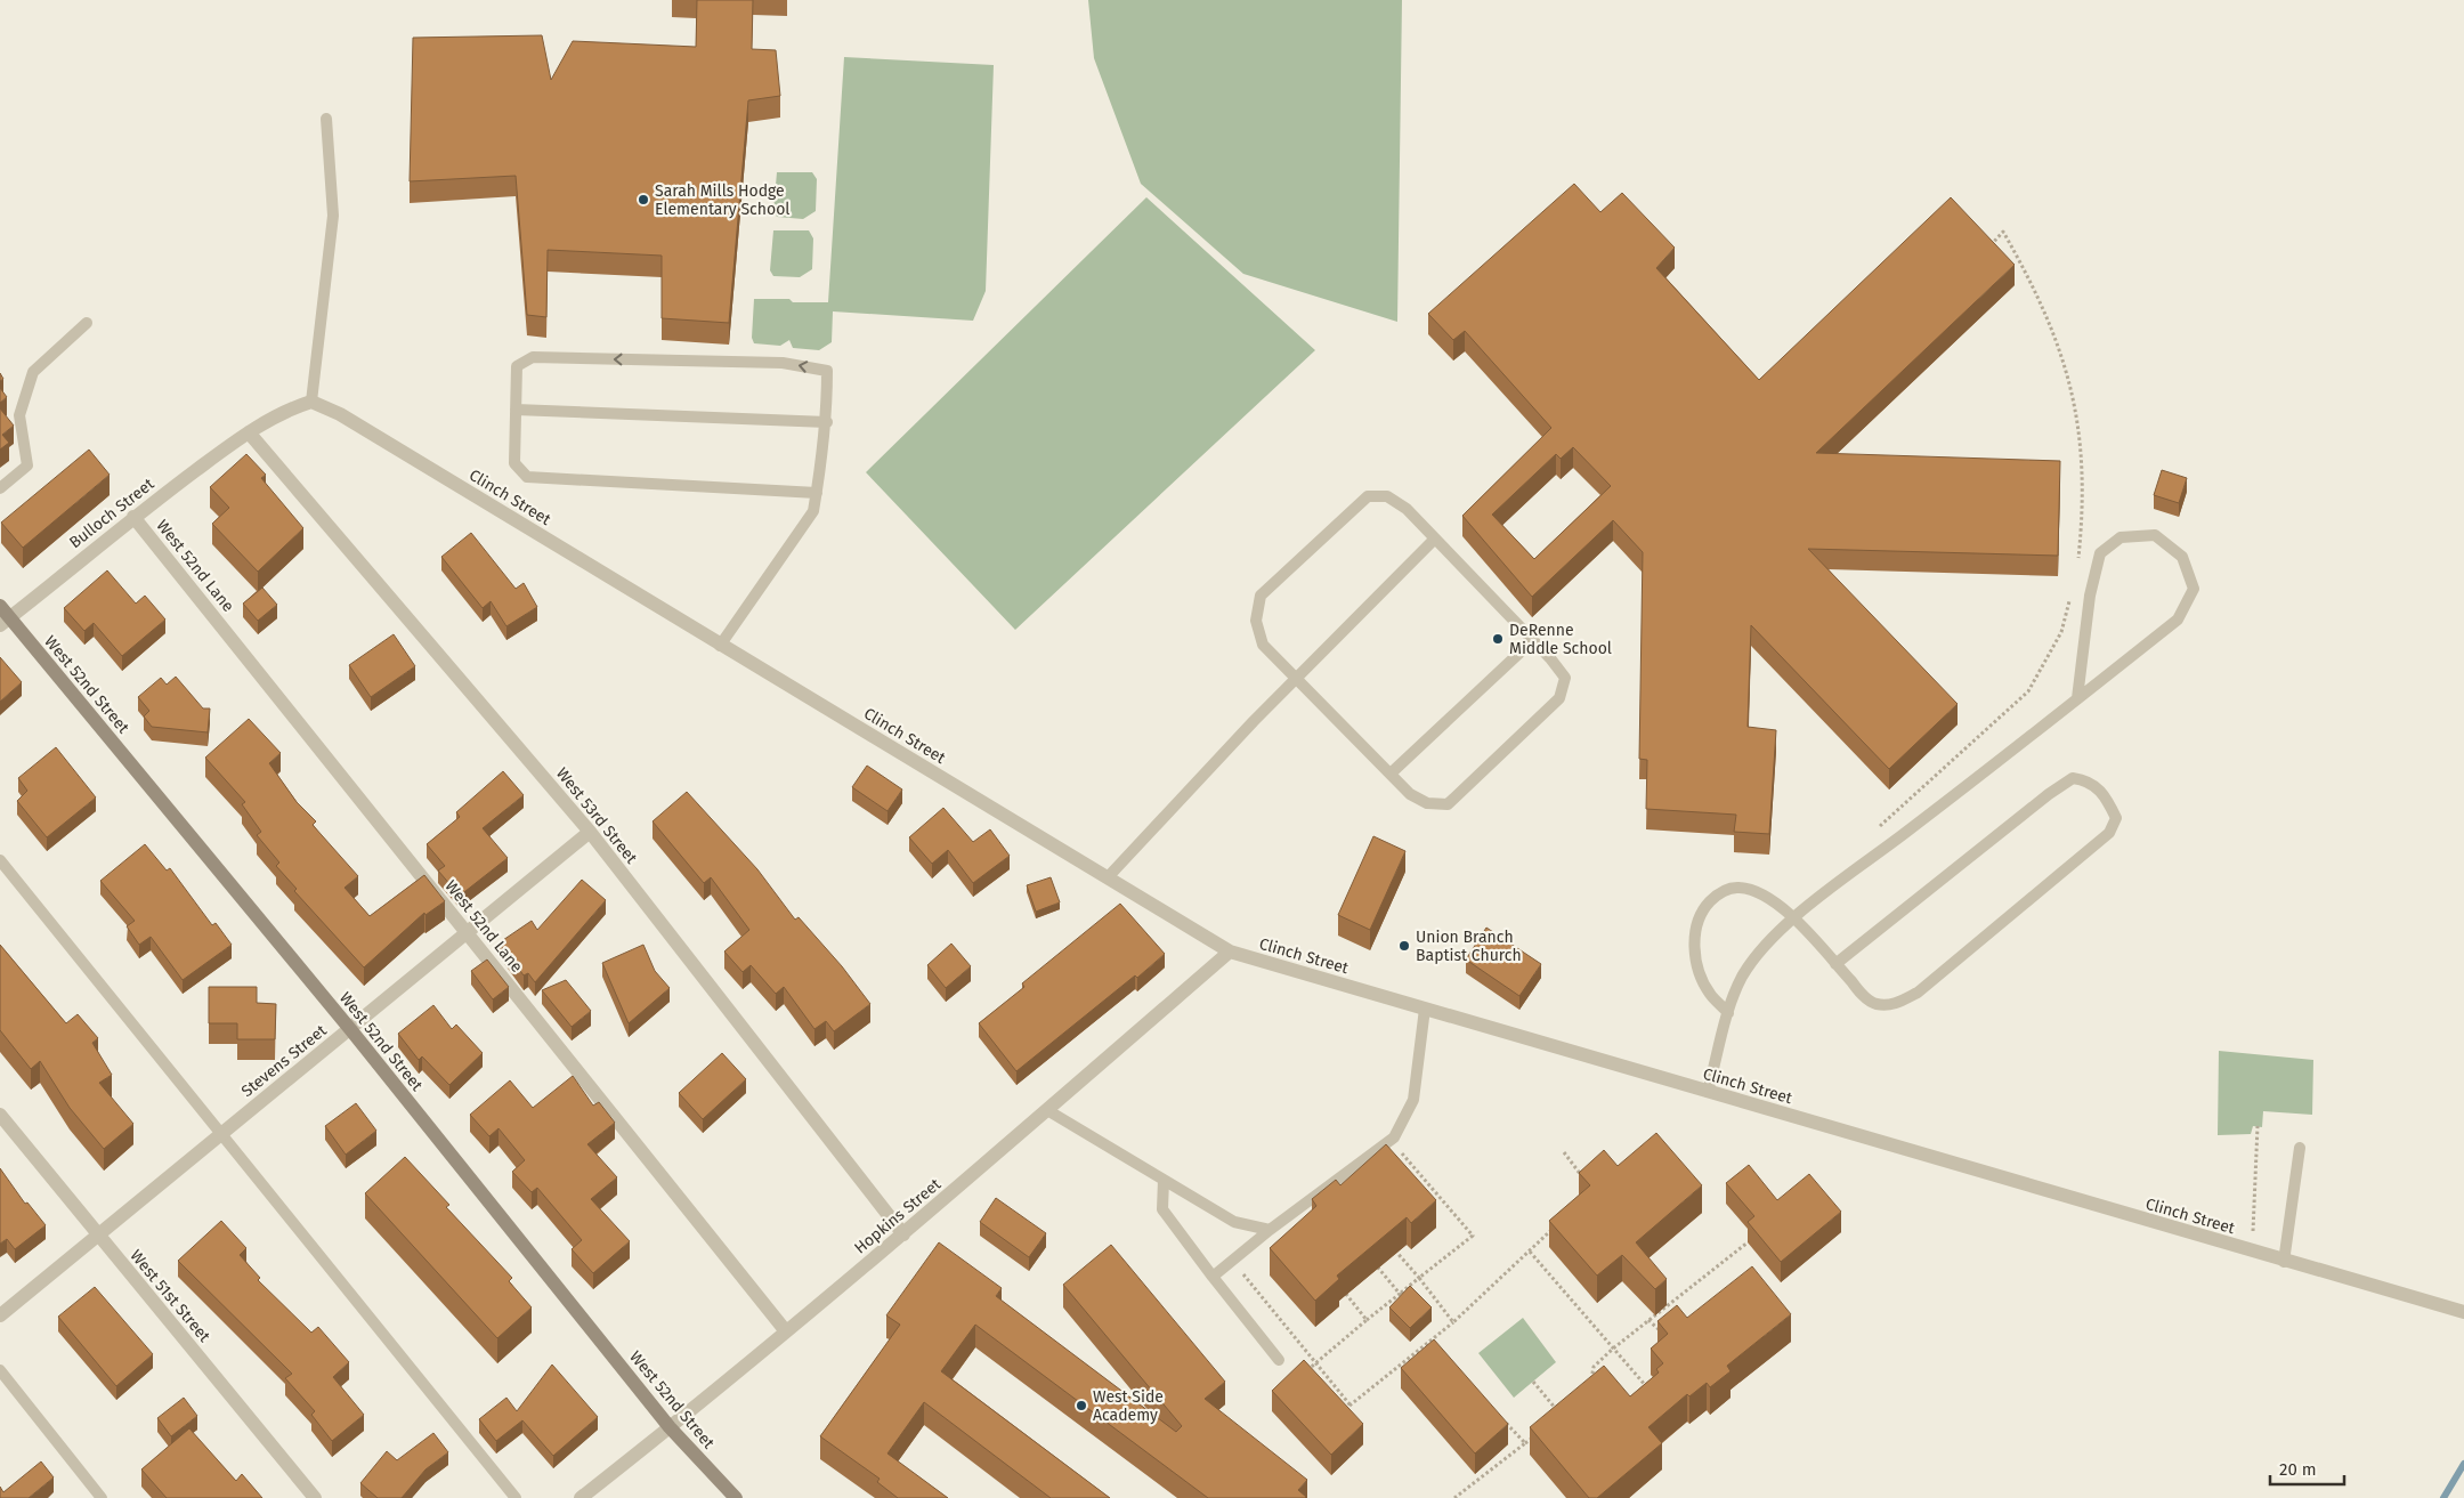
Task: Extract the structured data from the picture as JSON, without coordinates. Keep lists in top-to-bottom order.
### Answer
{
  "streets": {
    "main road": ["West 52nd Street"],
    "street": [
      "Clinch Street",
      "Bulloch Street",
      "West 52nd Lane",
      "West 53rd Street",
      "Stevens Street",
      "Hopkins Street",
      "West 51st Street"
    ]
  },
  "crossings": [
    ["Clinch Street", "Hopkins Street"],
    ["Bulloch Street", "West 52nd Lane"],
    ["Bulloch Street", "West 52nd Street"],
    ["Bulloch Street", "West 53rd Street"],
    ["West 52nd Lane", "Stevens Street"],
    ["West 52nd Lane", "Hopkins Street"],
    ["West 52nd Street", "Stevens Street"],
    ["West 52nd Street", "Hopkins Street"],
    ["West 53rd Street", "Stevens Street"],
    ["West 53rd Street", "Hopkins Street"],
    ["Stevens Street", "West 51st Street"]
  ],
  "places": [
    "Sarah Mills Hodge Elementary School",
    "DeRenne Middle School",
    "Union Branch Baptist Church",
    "West Side Academy"
  ],
  "scale_bar": "20 m"
}
